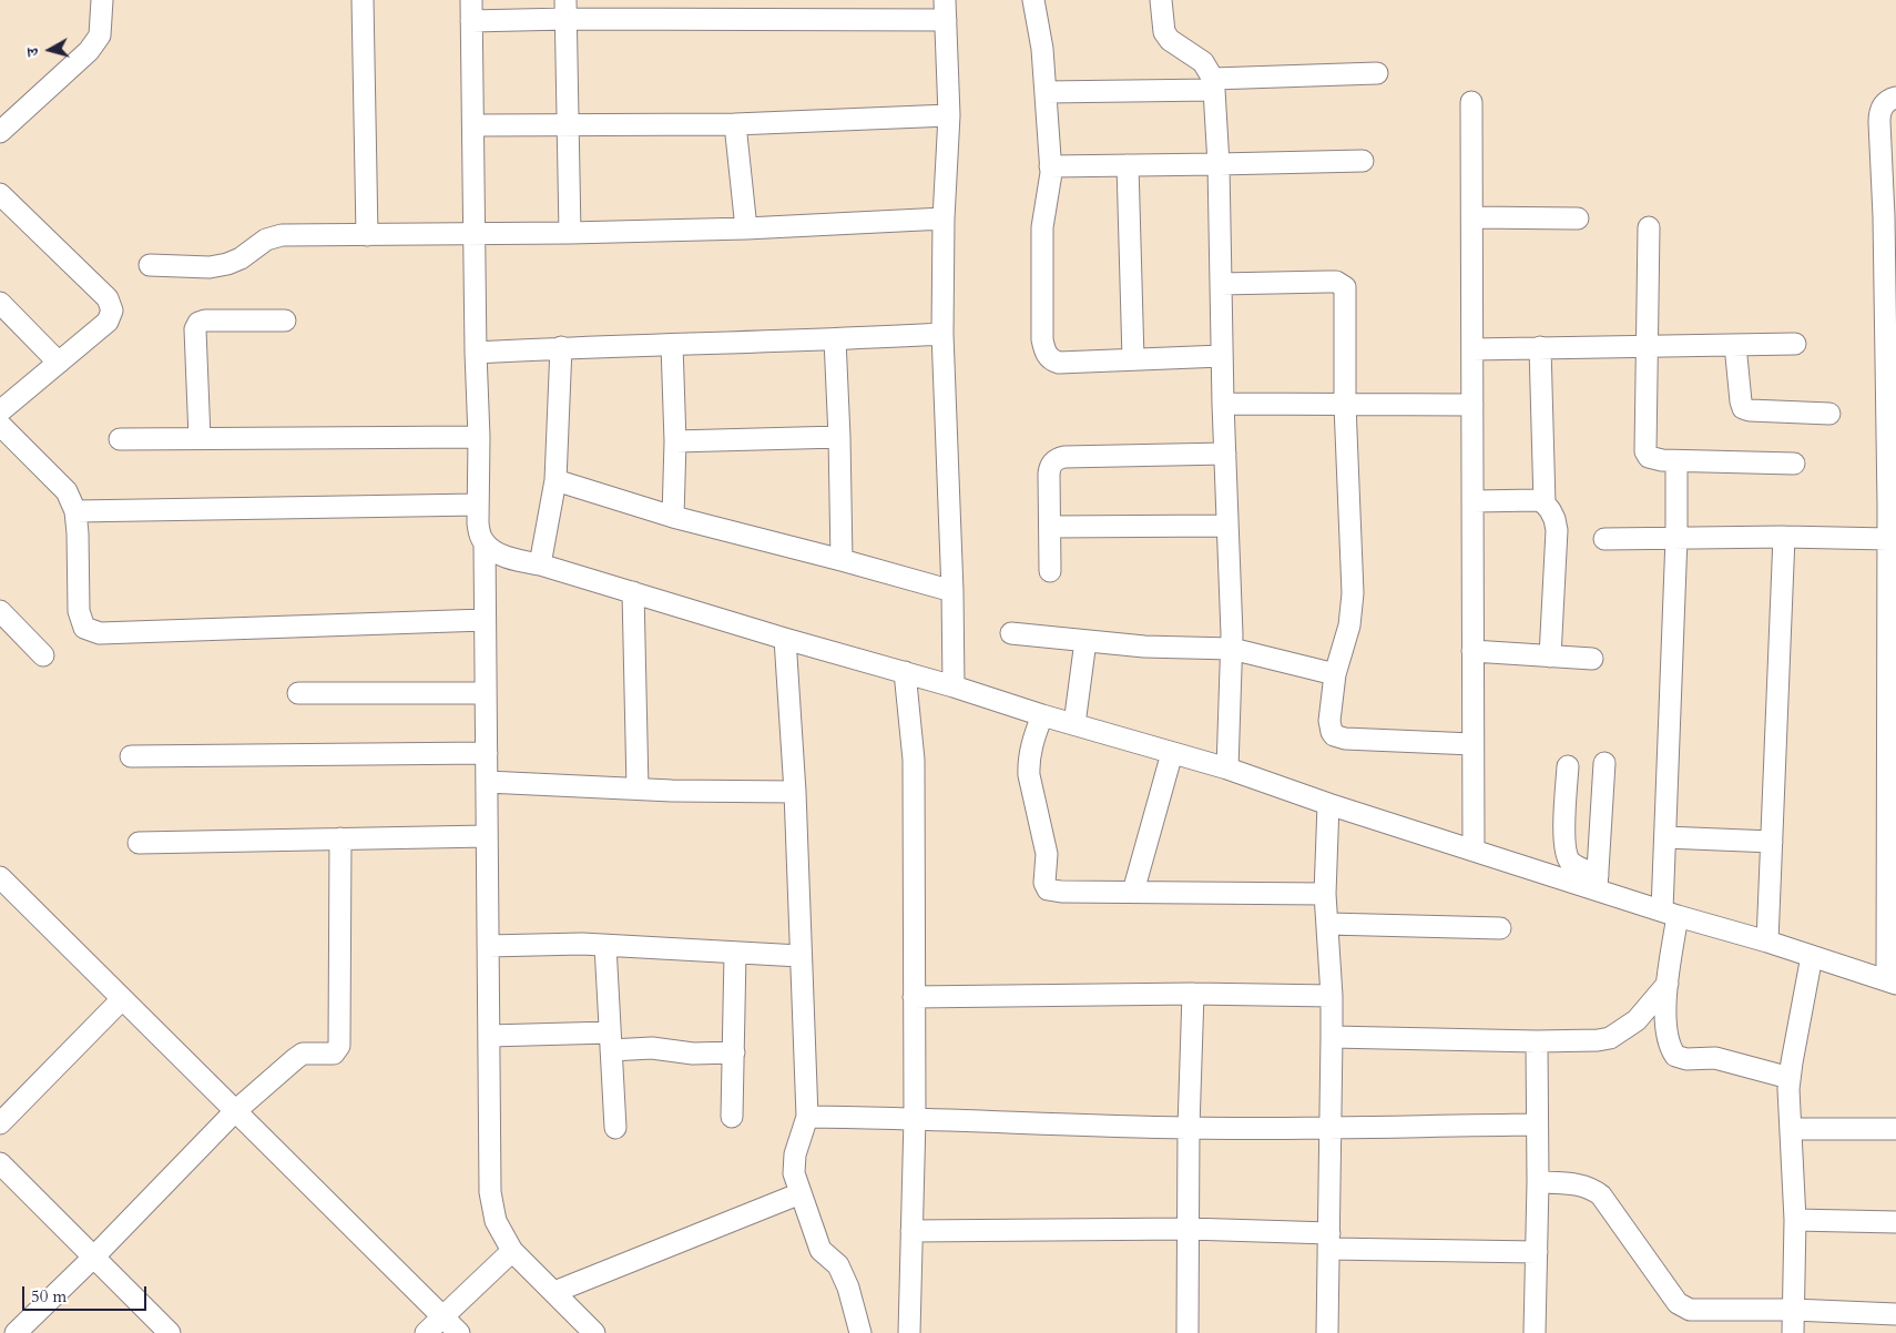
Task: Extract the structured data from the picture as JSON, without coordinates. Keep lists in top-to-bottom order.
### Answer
{
  "scale_bar": "50 m",
  "north": "left"
}
